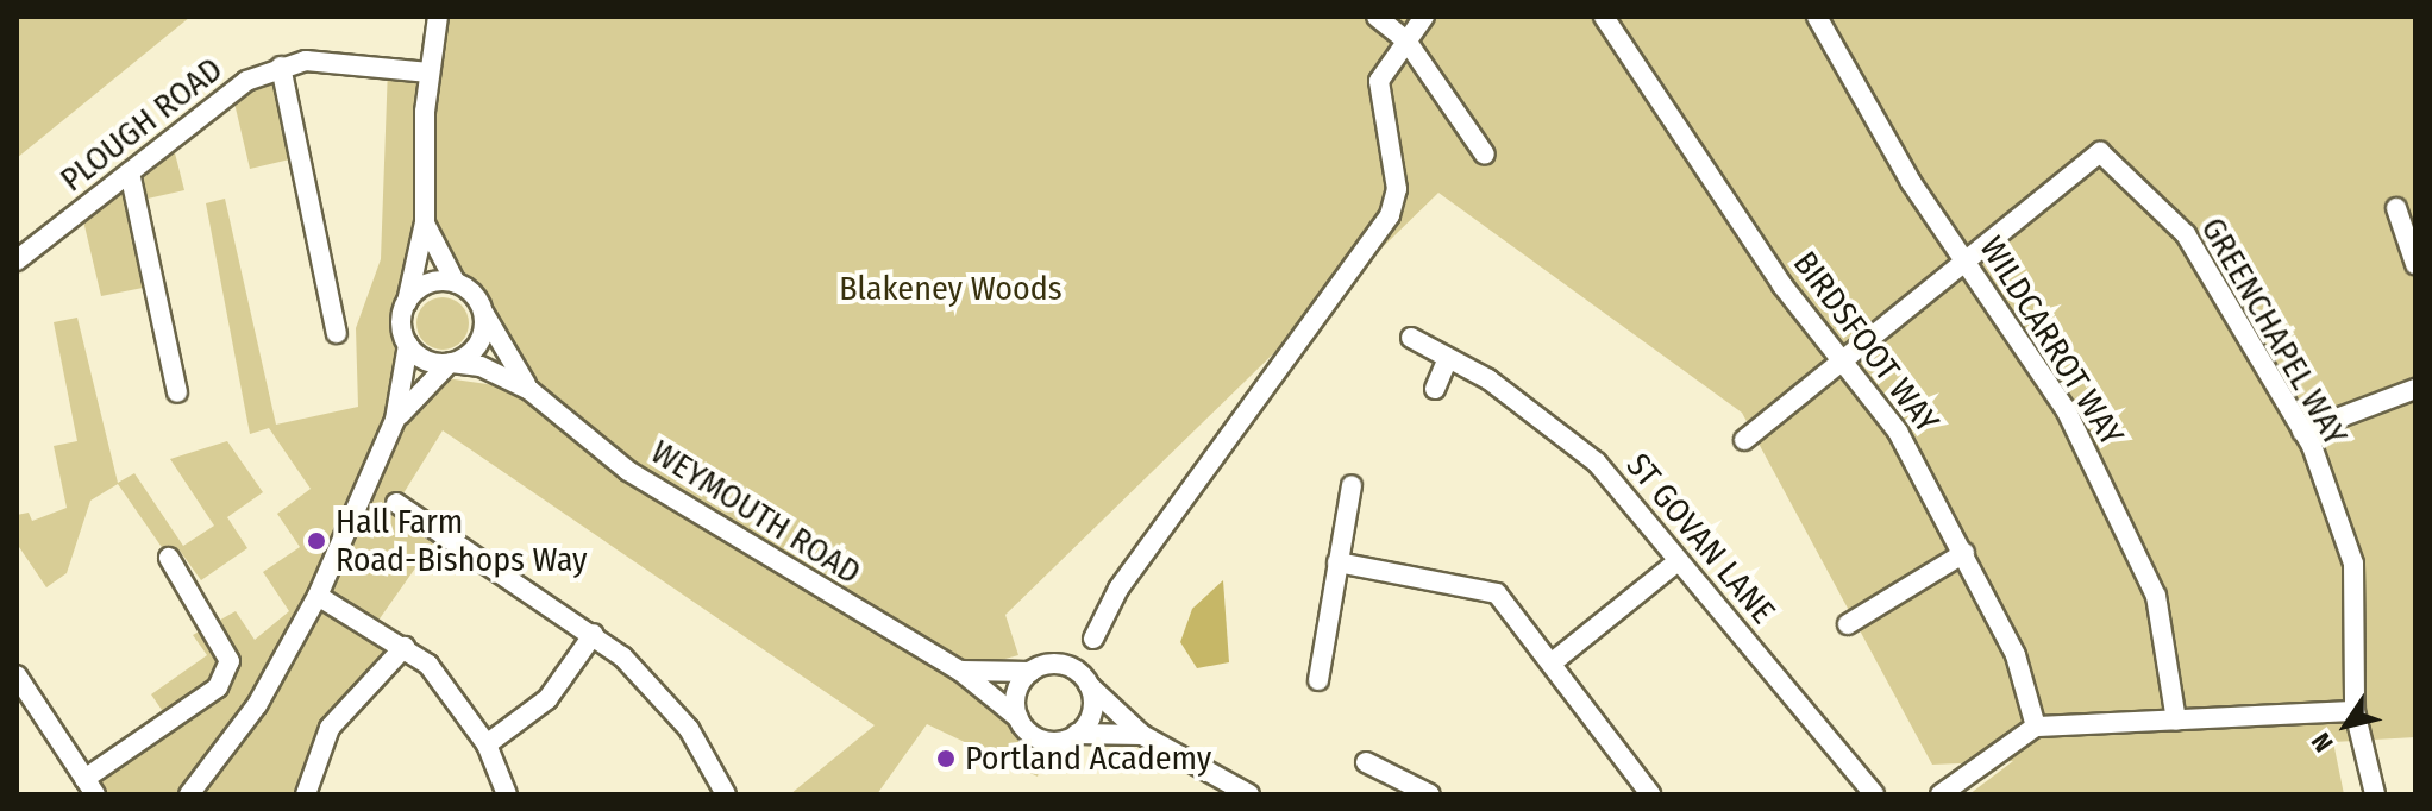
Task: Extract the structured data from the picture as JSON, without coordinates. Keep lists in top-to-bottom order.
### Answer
{
  "streets": {
    "street": [
      "PLOUGH ROAD",
      "GREENCHAPEL WAY",
      "WILDCARROT WAY",
      "BIRDSFOOT WAY",
      "WEYMOUTH ROAD",
      "ST GOVAN LANE"
    ]
  },
  "crossings": [
    ["GREENCHAPEL WAY", "WILDCARROT WAY"]
  ],
  "parks": ["Blakeney Woods"],
  "places": ["Hall Farm Road-Bishops Way", "Portland Academy"],
  "north": "bottom left"
}
